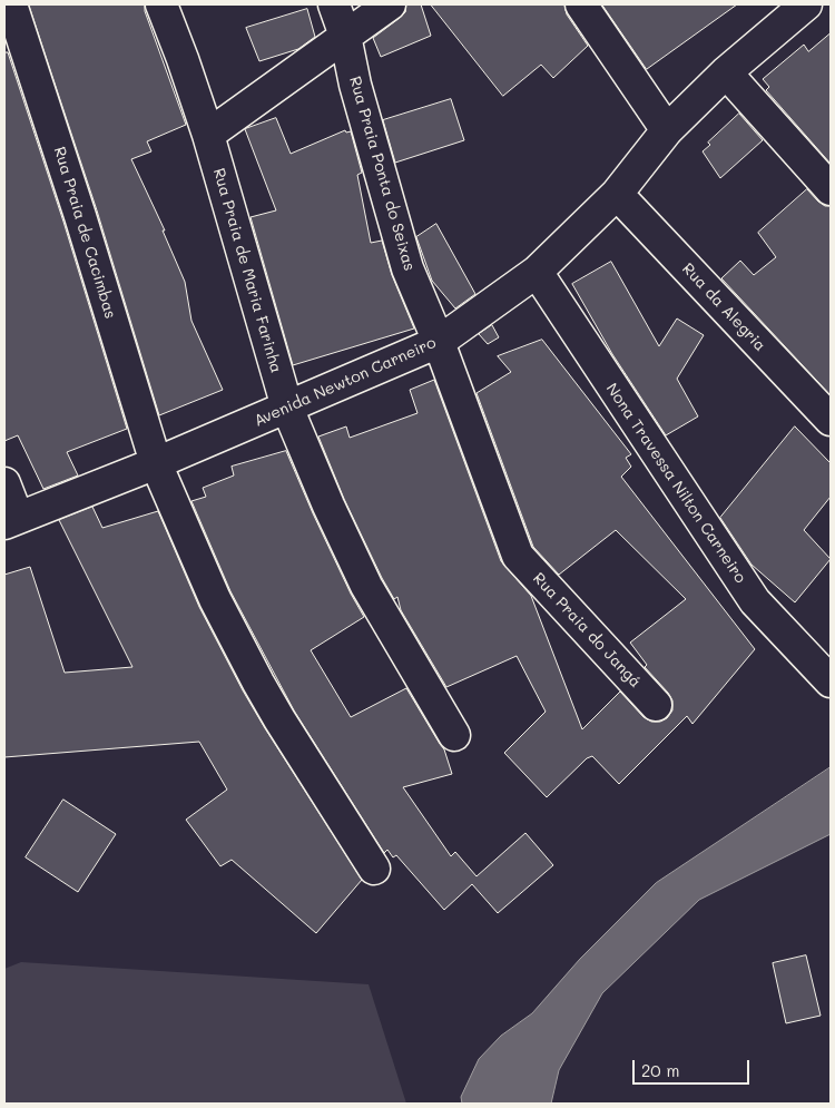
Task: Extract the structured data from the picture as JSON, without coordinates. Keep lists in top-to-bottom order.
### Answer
{
  "streets": {
    "street": [
      "Rua Praia Ponta do Seixas",
      "Rua Praia de Cacimbas",
      "Rua Praia de Maria Farinha",
      "Rua da Alegria",
      "Avenida Newton Carneiro",
      "Nona Travessa Nilton Carneiro",
      "Rua Praia do Jangá"
    ]
  },
  "crossings": [
    ["Rua Praia Ponta do Seixas", "Avenida Newton Carneiro"],
    ["Rua Praia Ponta do Seixas", "Rua Praia do Jangá"],
    ["Rua Praia de Cacimbas", "Avenida Newton Carneiro"],
    ["Rua Praia de Maria Farinha", "Avenida Newton Carneiro"],
    ["Rua da Alegria", "Avenida Newton Carneiro"],
    ["Avenida Newton Carneiro", "Nona Travessa Nilton Carneiro"]
  ],
  "scale_bar": "20 m"
}
